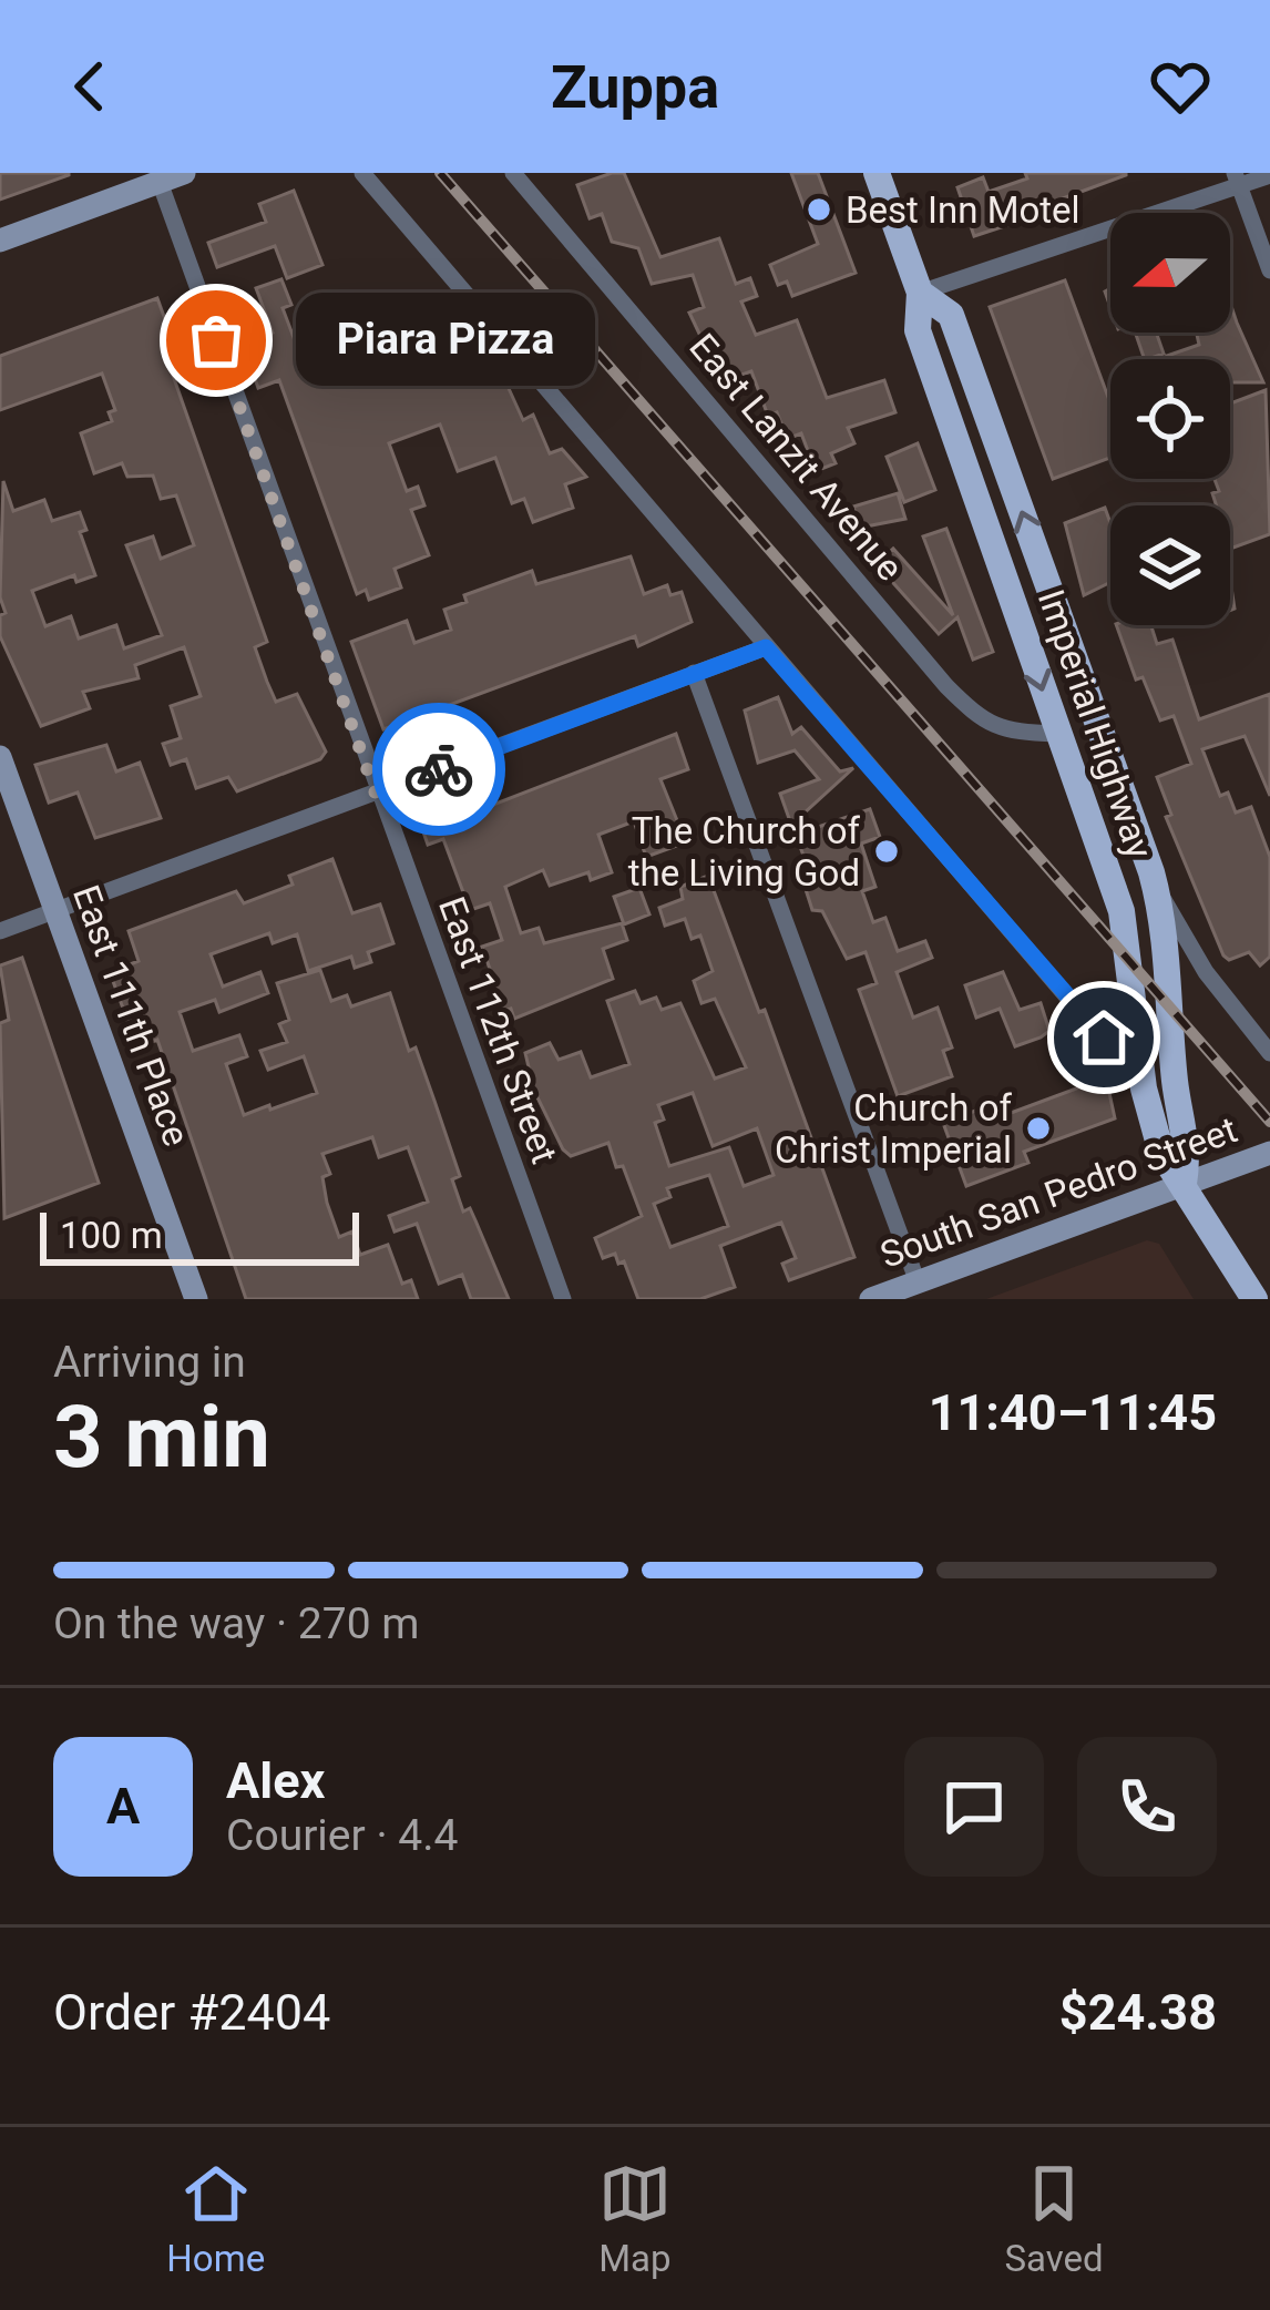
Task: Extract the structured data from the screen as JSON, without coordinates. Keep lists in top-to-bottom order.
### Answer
{
  "streets": {
    "main road": ["Imperial Highway"],
    "street": [
      "East Lanzit Avenue",
      "East 111th Place",
      "East 112th Street",
      "South San Pedro Street"
    ]
  },
  "crossings": [
    ["East Lanzit Avenue", "Imperial Highway"],
    ["Imperial Highway", "South San Pedro Street"]
  ],
  "places": [
    "Best Inn Motel",
    "Piara Pizza",
    "The Church of the Living God",
    "Church of Christ Imperial"
  ],
  "scale_bar": "100 m",
  "north": "left",
  "page": {
    "header": "Zuppa",
    "bubble": "Piara Pizza",
    "scale": "100 m",
    "heading": ["3 min", "Arriving in", "11:40–11:45"],
    "panel": [
      "Alex",
      "Courier · 4.4",
      "Order #2404",
      "$24.38"
    ],
    "bar": "On the way · 270 m",
    "round": "A",
    "tabs": ["Home", "Map", "Saved"]
  }
}
